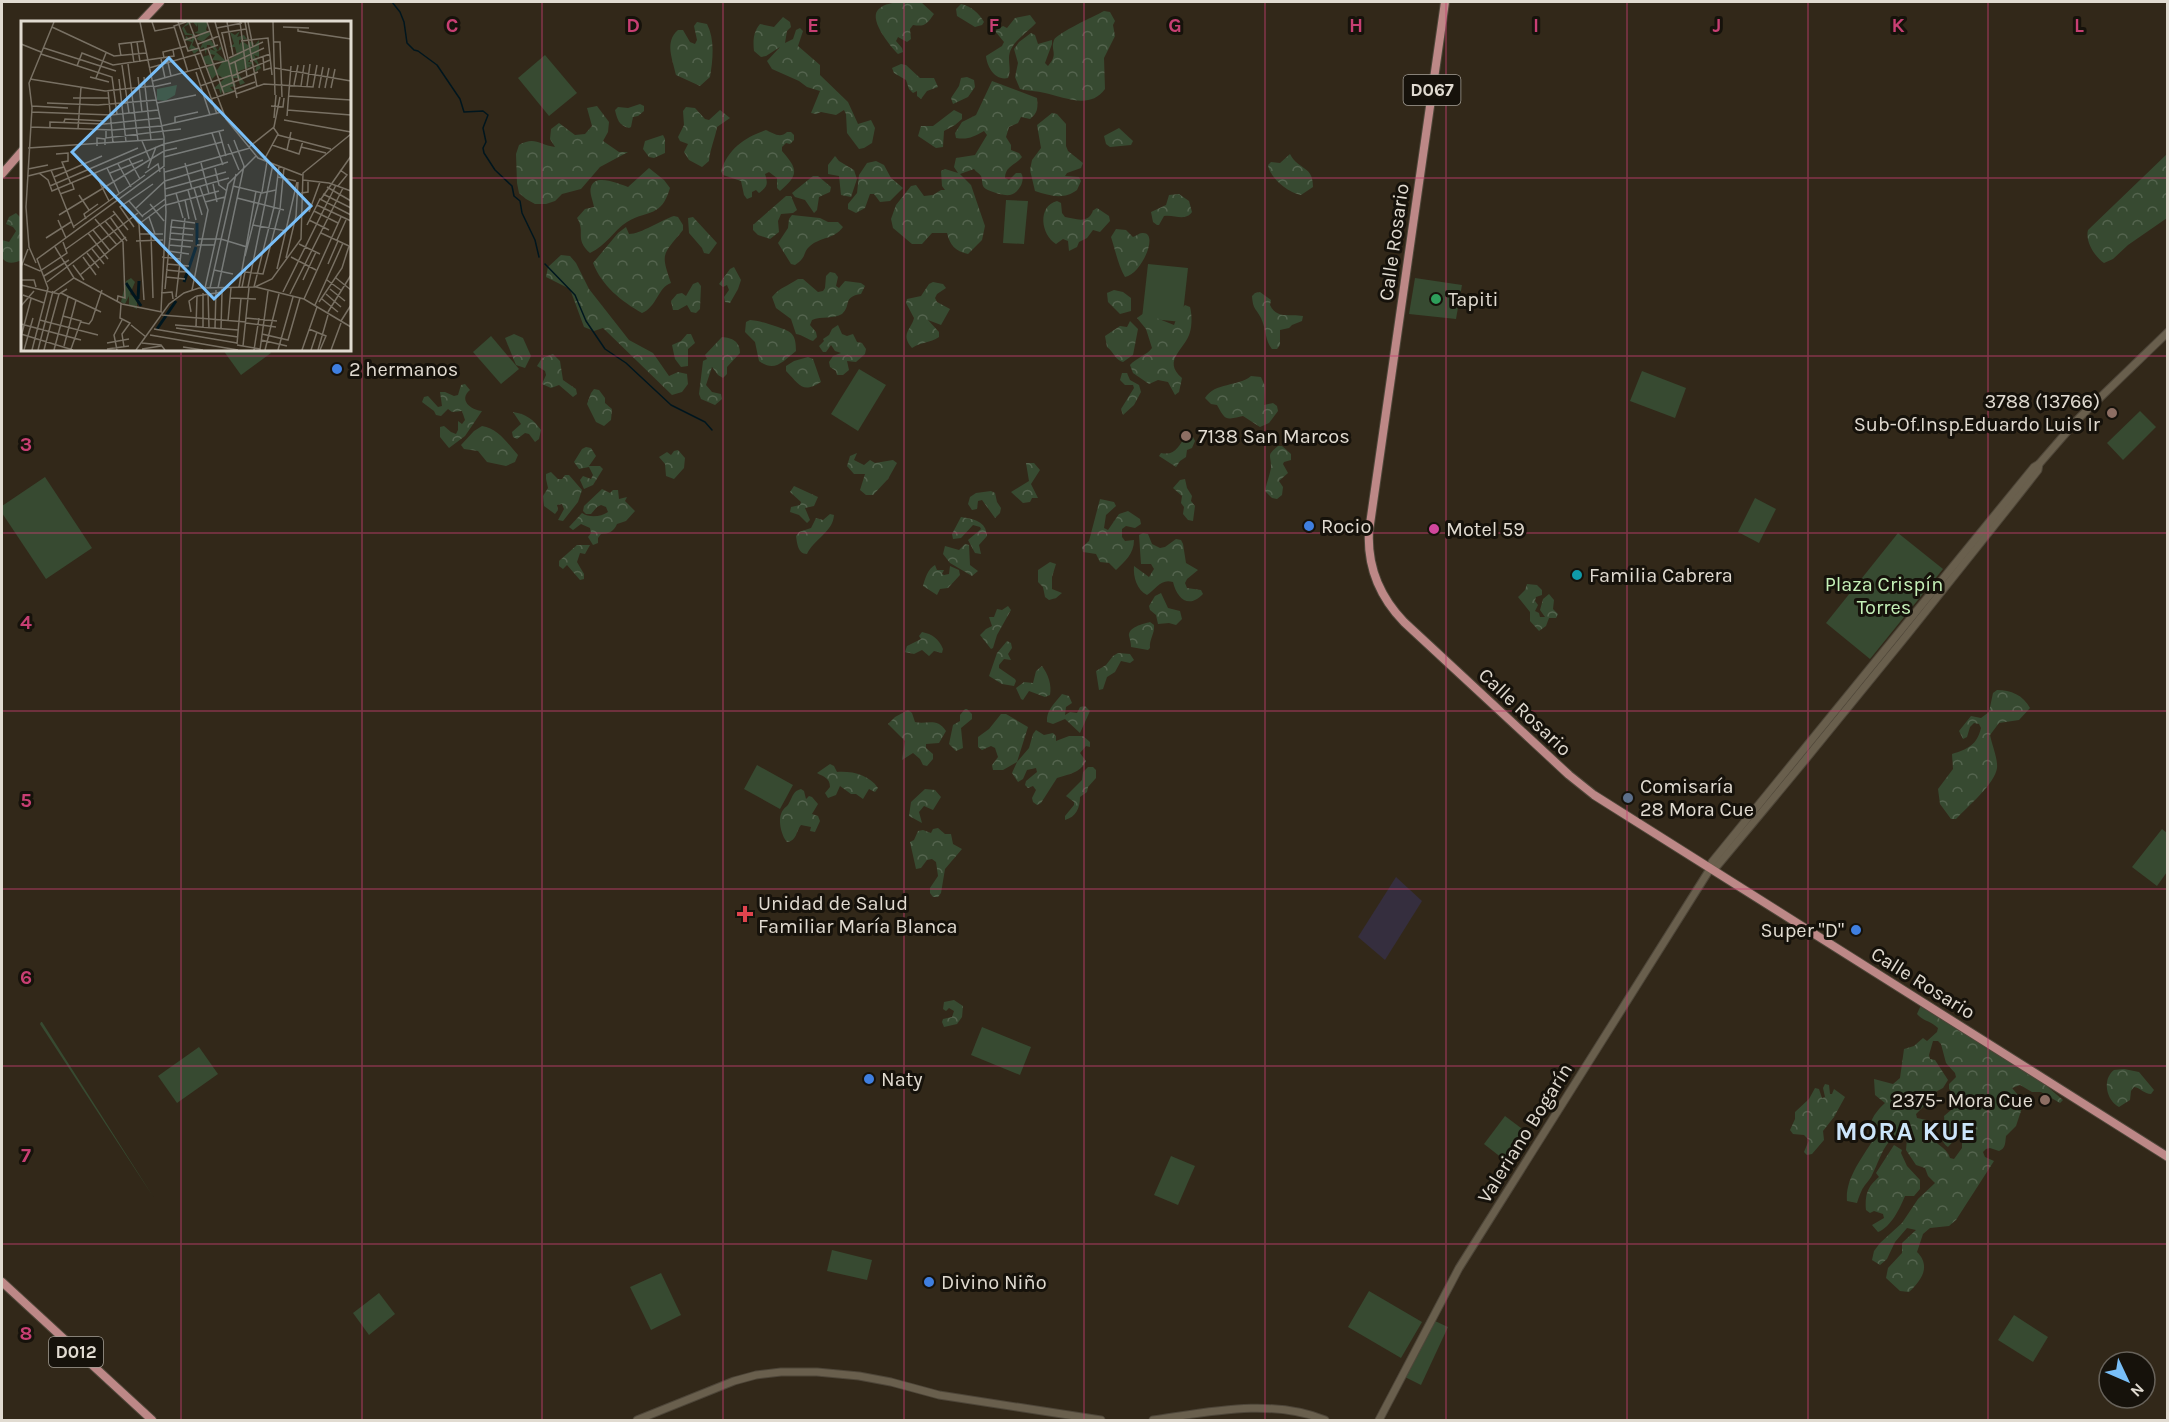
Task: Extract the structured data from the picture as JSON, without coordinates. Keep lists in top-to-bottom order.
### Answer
{
  "streets": {
    "main road": ["D067", "Calle Rosario", "D012"],
    "street": ["Valeriano Bogarín"]
  },
  "crossings": [
    ["Calle Rosario", "Valeriano Bogarín"]
  ],
  "districts": ["MORA KUE"],
  "parks": ["Plaza Crispín Torres"],
  "places": {
    "other": [
      "Tapiti",
      "2 hermanos",
      "3788 (13766) Sub-Of.Insp.Eduardo Luis Ir",
      "7138 San Marcos",
      "Rocio",
      "Motel 59",
      "Familia Cabrera",
      "Comisaría 28 Mora Cue",
      "Super \"D\"",
      "Naty",
      "2375- Mora Cue",
      "Divino Niño"
    ],
    "health": ["Unidad de Salud Familiar María Blanca"]
  },
  "north": "bottom right",
  "grid": {
    "columns": [
      "C",
      "D",
      "E",
      "F",
      "G",
      "H",
      "I",
      "J",
      "K",
      "L"
    ],
    "rows": [
      "3",
      "4",
      "5",
      "6",
      "7",
      "8"
    ]
  }
}
